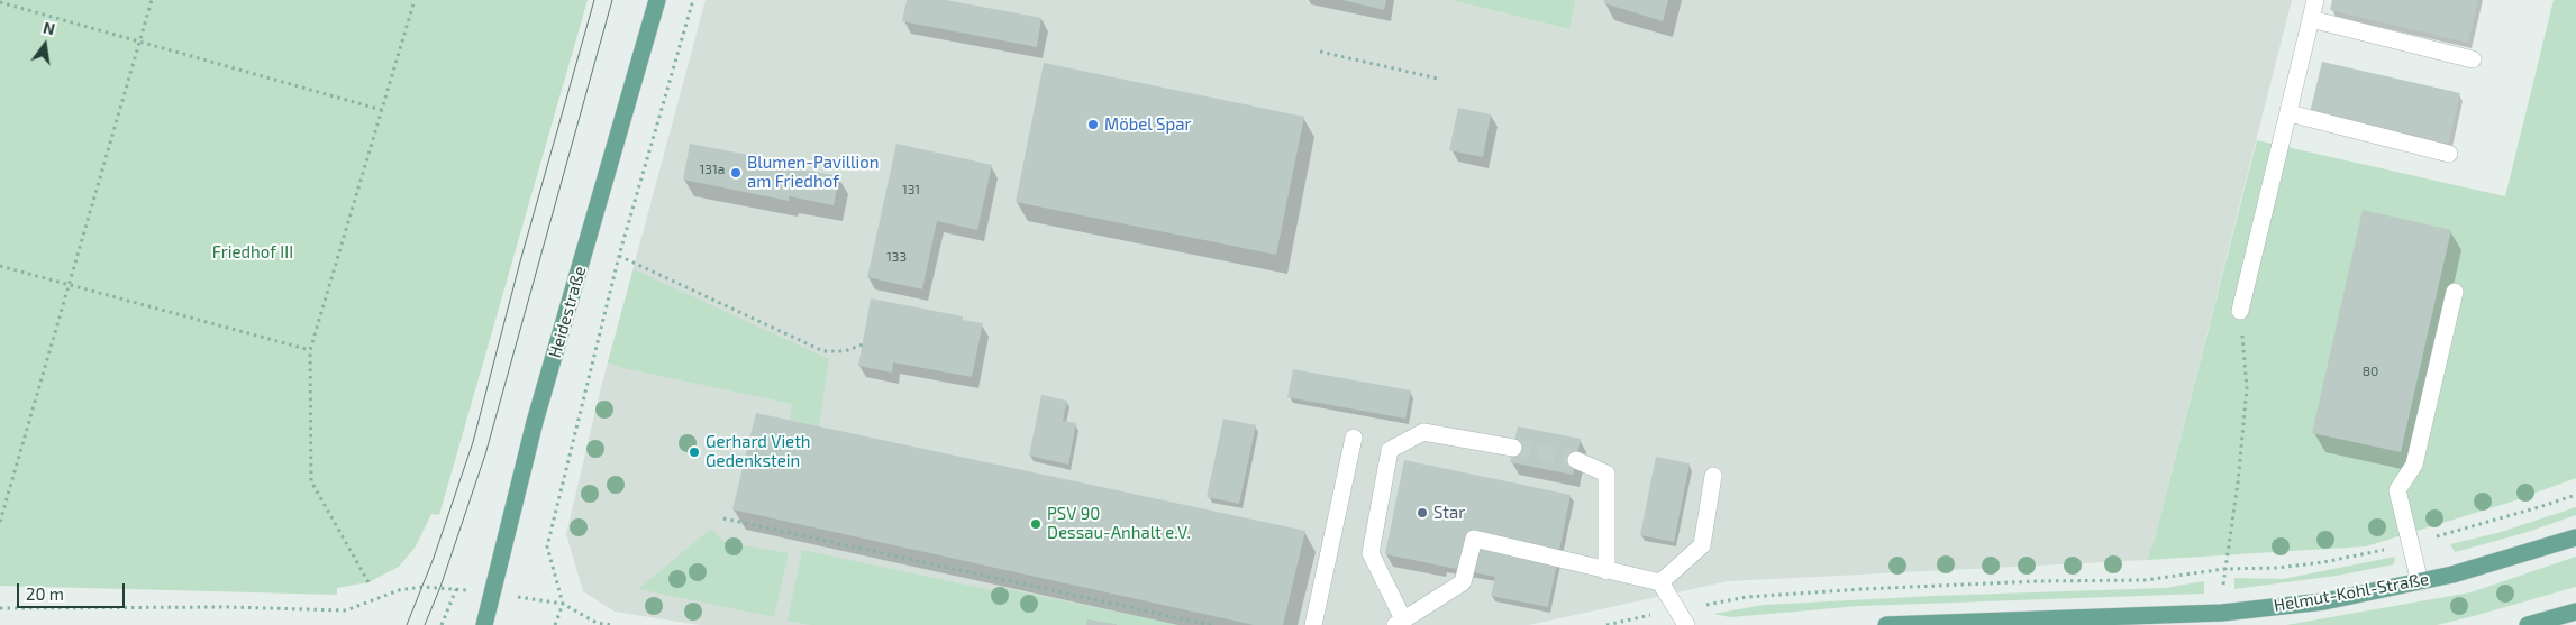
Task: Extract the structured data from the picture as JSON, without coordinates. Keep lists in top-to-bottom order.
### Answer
{
  "streets": {
    "main road": ["Heidestraße", "Helmut-Kohl-Straße"]
  },
  "parks": ["Friedhof III"],
  "places": [
    "Möbel Spar",
    "Blumen-Pavillion am Friedhof",
    "Gerhard Vieth Gedenkstein",
    "Star",
    "PSV 90 Dessau-Anhalt e.V."
  ],
  "house_numbers": [
    "131a",
    "131",
    "133",
    "80"
  ],
  "scale_bar": "20 m",
  "north": "top"
}
